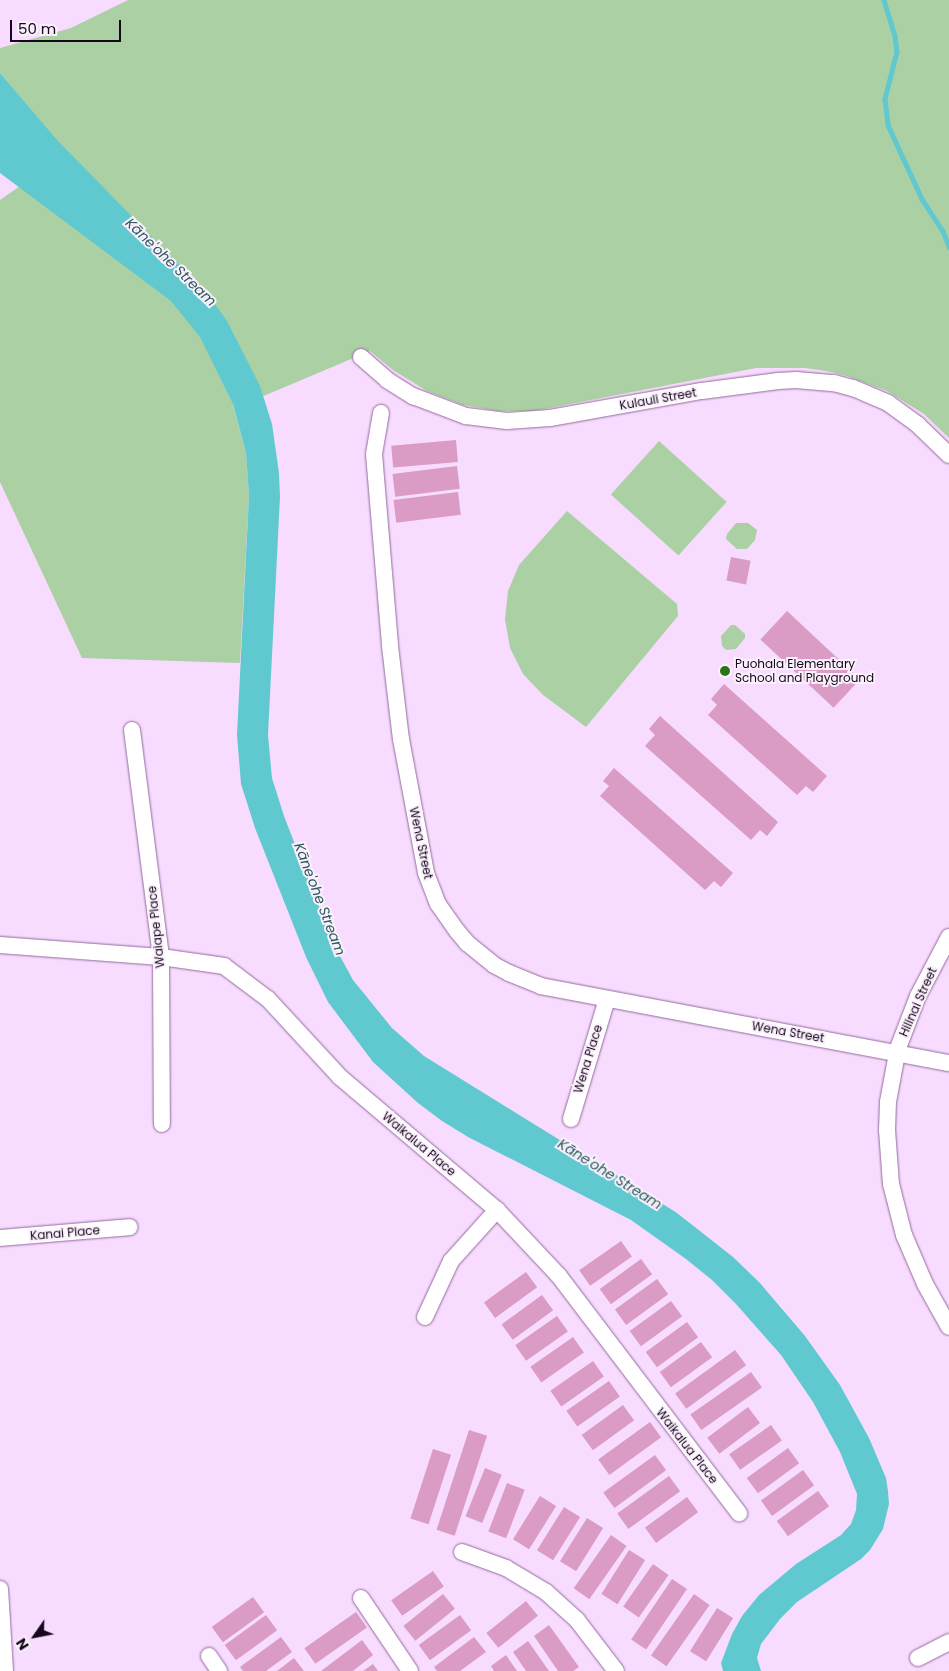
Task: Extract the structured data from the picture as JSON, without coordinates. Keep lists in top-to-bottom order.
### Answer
{
  "streets": {
    "street": [
      "Kulauli Street",
      "Wena Street",
      "Waiape Place",
      "Hilinai Street",
      "Wena Place",
      "Waikalua Place",
      "Kanai Place"
    ]
  },
  "crossings": [
    ["Wena Street", "Hilinai Street"],
    ["Wena Street", "Wena Place"],
    ["Waiape Place", "Waikalua Place"]
  ],
  "water": ["Kāne'ohe Stream"],
  "places": ["Puohala Elementary School and Playground"],
  "scale_bar": "50 m",
  "north": "bottom left"
}
